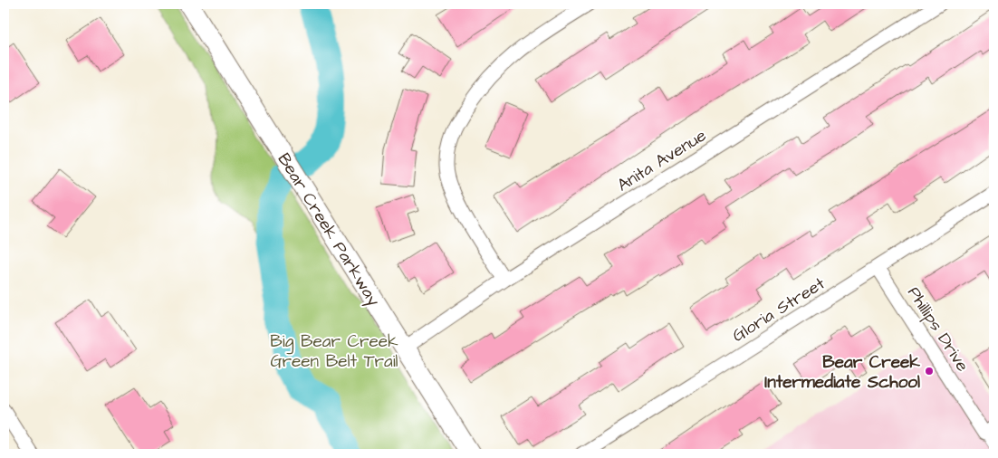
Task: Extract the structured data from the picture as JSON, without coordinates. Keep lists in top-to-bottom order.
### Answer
{
  "streets": {
    "main road": ["Bear Creek Parkway"],
    "street": ["Anita Avenue", "Gloria Street", "Phillips Drive"]
  },
  "crossings": [
    ["Anita Avenue", "Bear Creek Parkway"],
    ["Gloria Street", "Phillips Drive"]
  ],
  "parks": ["Big Bear Creek Green Belt Trail"],
  "places": ["Bear Creek Intermediate School"]
}
